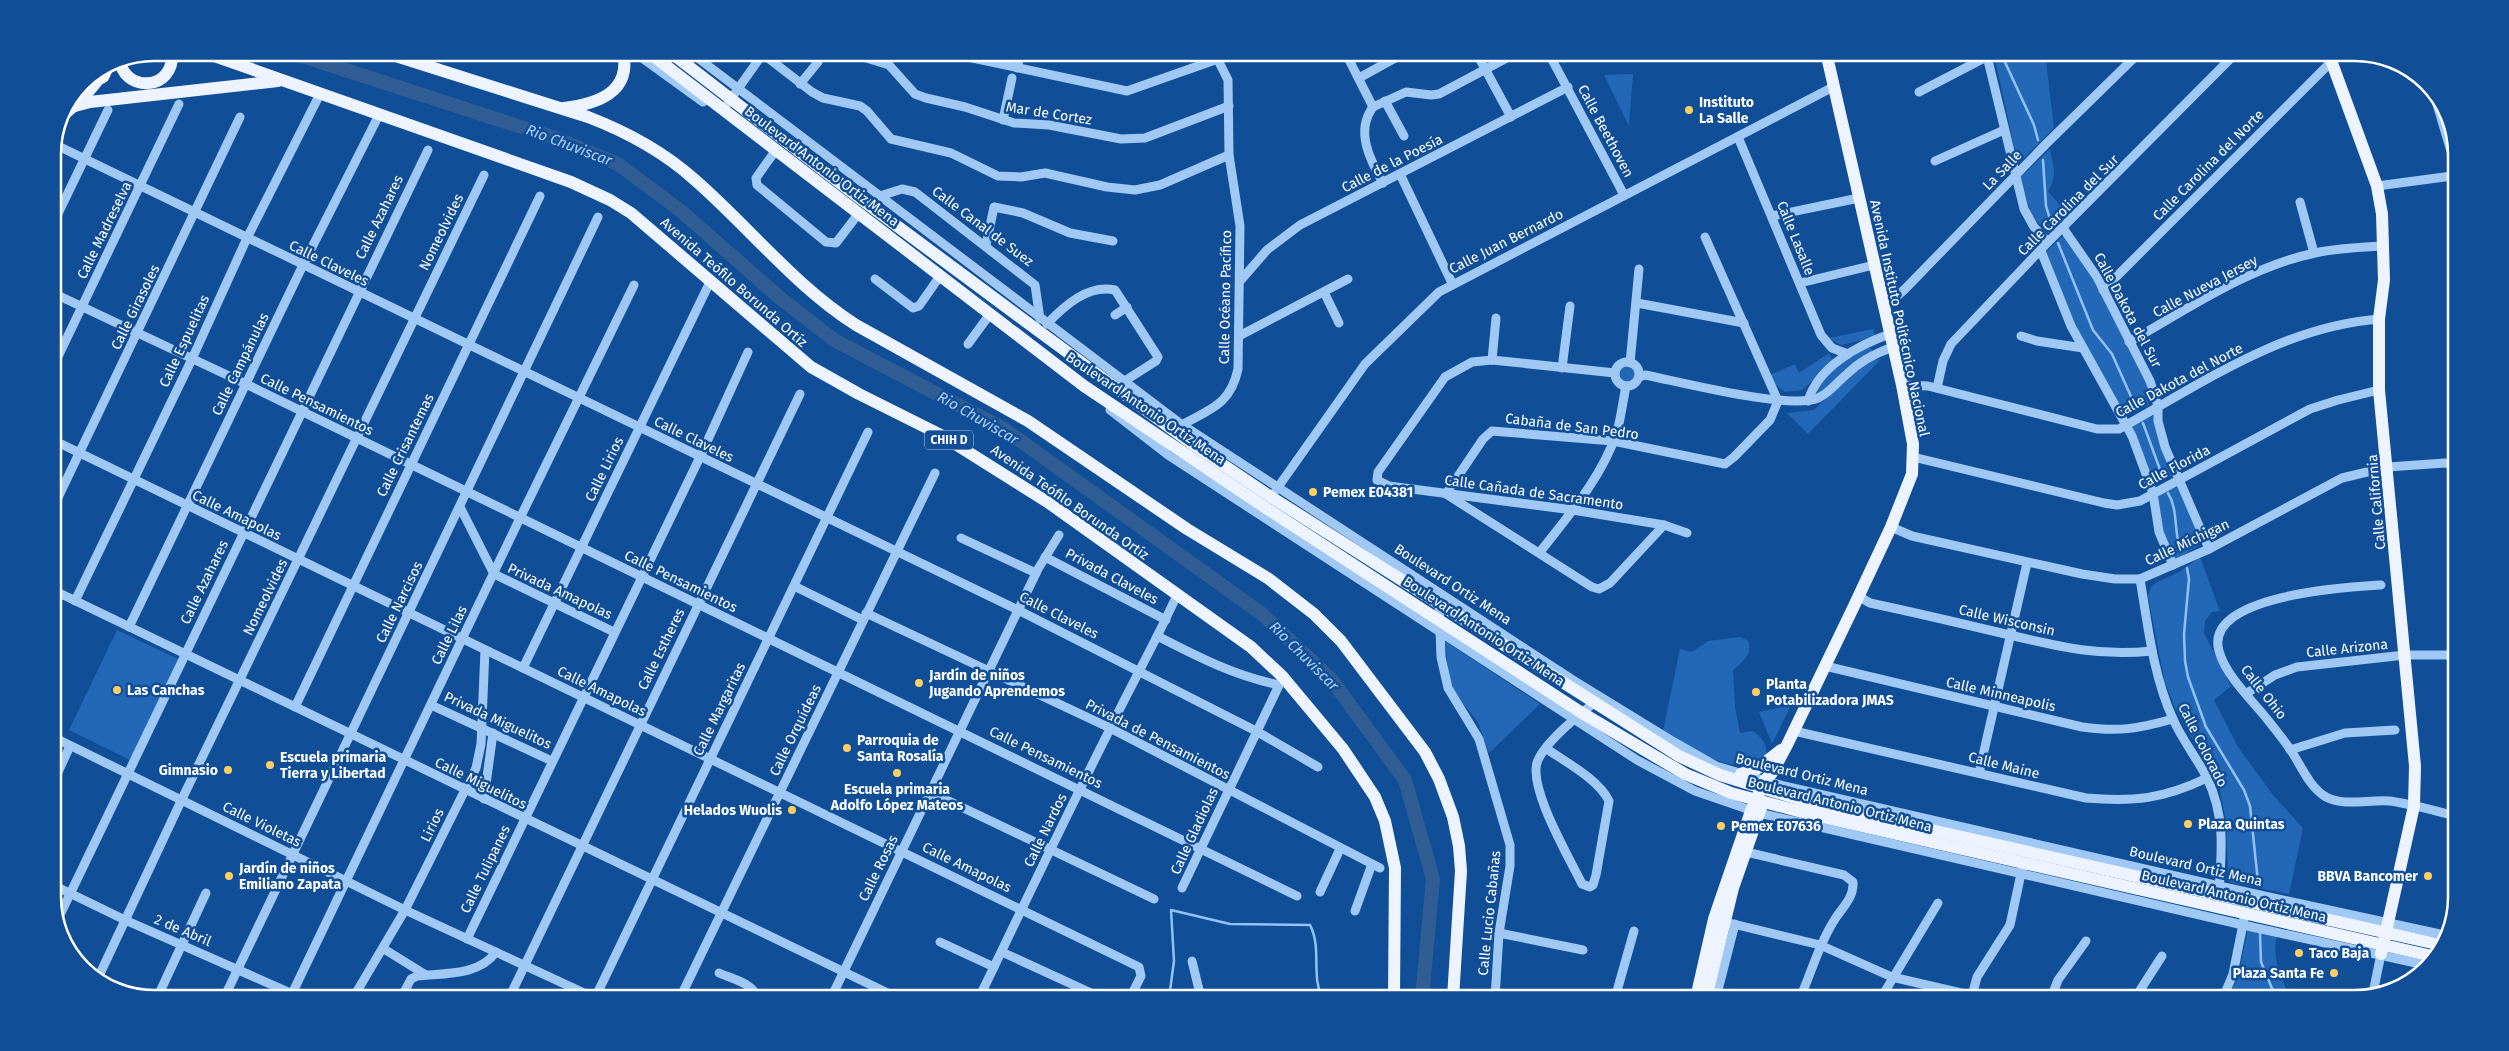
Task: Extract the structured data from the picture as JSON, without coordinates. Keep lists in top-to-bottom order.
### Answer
{
  "streets": {
    "main road": [
      "Boulevard Antonio Ortiz Mena",
      "Avenida Teófilo Borunda Ortíz",
      "Avenida Instituto Politécnico Nacional",
      "CHIH D",
      "Calle California"
    ],
    "street": [
      "Mar de Cortez",
      "Calle Beethoven",
      "Calle de la Poesía",
      "Calle Carolina del Norte",
      "La Salle",
      "Calle Carolina del Sur",
      "Calle Azahares",
      "Calle Canal de Suez",
      "Calle Madreselva",
      "Nomeolvides",
      "Calle Lasalle",
      "Calle Juan Bernardo",
      "Calle Claveles",
      "Calle Nueva Jersey",
      "Calle Océano Pacífico",
      "Calle Girasoles",
      "Calle Dakota del Sur",
      "Calle Espuelitas",
      "Calle Campánulas",
      "Calle Dakota del Norte",
      "Calle Pensamientos",
      "Cabaña de San Pedro",
      "Calle Crisantemas",
      "Calle Florida",
      "Calle Lirios",
      "Calle Cañada de Sacramento",
      "Calle Amapolas",
      "Calle Míchigan",
      "Privada Claveles",
      "Boulevard Ortiz Mena",
      "Privada Amapolas",
      "Calle Narcisos",
      "Calle Wisconsin",
      "Calle Lilas",
      "Calle Arizona",
      "Calle Estheres",
      "Calle Ohio",
      "Calle Minneapolis",
      "Calle Margaritas",
      "Privada Miguelitos",
      "Calle Orquídeas",
      "Privada de Pensamientos",
      "Calle Colorado",
      "Calle Maine",
      "Calle Miguelitos",
      "Calle Violetas",
      "Lirios",
      "Calle Nardos",
      "Calle Gladiolas",
      "Calle Rosas",
      "Calle Tulipanes",
      "Calle Lucio Cabañas",
      "2 de Abril"
    ]
  },
  "crossings": [
    ["Mar de Cortez", "Calle Océano Pacífico"],
    ["Calle Beethoven", "Calle de la Poesía"],
    ["Calle Beethoven", "Calle Juan Bernardo"],
    ["Calle de la Poesía", "Calle Océano Pacífico"],
    ["Calle Carolina del Norte", "Calle Dakota del Sur"],
    ["Boulevard Antonio Ortiz Mena", "Calle Canal de Suez"],
    ["Boulevard Antonio Ortiz Mena", "Calle Juan Bernardo"],
    ["Boulevard Antonio Ortiz Mena", "Calle Océano Pacífico"],
    ["Boulevard Antonio Ortiz Mena", "Avenida Instituto Politécnico Nacional"],
    ["Boulevard Antonio Ortiz Mena", "Calle California"],
    ["Boulevard Antonio Ortiz Mena", "Boulevard Ortiz Mena"],
    ["Boulevard Antonio Ortiz Mena", "Calle Colorado"],
    ["Boulevard Antonio Ortiz Mena", "Calle Lucio Cabañas"],
    ["La Salle", "Avenida Instituto Politécnico Nacional"],
    ["Calle Carolina del Sur", "Calle Dakota del Sur"],
    ["Calle Carolina del Sur", "Calle Dakota del Norte"],
    ["Calle Azahares", "Calle Claveles"],
    ["Calle Azahares", "Calle Pensamientos"],
    ["Calle Azahares", "Calle Amapolas"],
    ["Calle Azahares", "Calle Miguelitos"],
    ["Calle Azahares", "Calle Violetas"],
    ["Calle Azahares", "2 de Abril"],
    ["Calle Madreselva", "Calle Claveles"],
    ["Calle Madreselva", "Calle Pensamientos"],
    ["Nomeolvides", "Calle Claveles"],
    ["Nomeolvides", "Calle Pensamientos"],
    ["Nomeolvides", "Calle Amapolas"],
    ["Nomeolvides", "Calle Miguelitos"],
    ["Nomeolvides", "Calle Violetas"],
    ["Nomeolvides", "2 de Abril"],
    ["Calle Lasalle", "Calle Juan Bernardo"],
    ["Calle Juan Bernardo", "Avenida Instituto Politécnico Nacional"],
    ["Calle Juan Bernardo", "Boulevard Ortiz Mena"],
    ["Calle Claveles", "Calle Girasoles"],
    ["Calle Claveles", "Calle Espuelitas"],
    ["Calle Claveles", "Calle Campánulas"],
    ["Calle Claveles", "Calle Crisantemas"],
    ["Calle Claveles", "Calle Lirios"],
    ["Calle Claveles", "Calle Narcisos"],
    ["Calle Claveles", "Calle Lilas"],
    ["Calle Claveles", "Calle Estheres"],
    ["Calle Claveles", "Calle Margaritas"],
    ["Calle Claveles", "Calle Orquídeas"],
    ["Calle Claveles", "Calle Nardos"],
    ["Calle Claveles", "Calle Gladiolas"],
    ["Calle Claveles", "Calle Rosas"],
    ["Calle Claveles", "Calle Tulipanes"],
    ["Avenida Teófilo Borunda Ortíz", "Calle Espuelitas"],
    ["Avenida Teófilo Borunda Ortíz", "Calle Campánulas"],
    ["Avenida Teófilo Borunda Ortíz", "CHIH D"],
    ["Avenida Teófilo Borunda Ortíz", "Calle Lirios"],
    ["Avenida Teófilo Borunda Ortíz", "Calle Nardos"],
    ["Avenida Teófilo Borunda Ortíz", "Calle Gladiolas"],
    ["Calle Nueva Jersey", "Calle Dakota del Sur"],
    ["Calle Nueva Jersey", "Calle California"],
    ["Calle Girasoles", "Calle Pensamientos"],
    ["Calle Girasoles", "Calle Amapolas"],
    ["Calle Dakota del Sur", "Calle Dakota del Norte"],
    ["Calle Dakota del Sur", "Calle Florida"],
    ["Calle Dakota del Sur", "Calle Míchigan"],
    ["Avenida Instituto Politécnico Nacional", "Calle Dakota del Norte"],
    ["Avenida Instituto Politécnico Nacional", "Calle Florida"],
    ["Avenida Instituto Politécnico Nacional", "Calle Míchigan"],
    ["Avenida Instituto Politécnico Nacional", "Boulevard Ortiz Mena"],
    ["Avenida Instituto Politécnico Nacional", "Calle Wisconsin"],
    ["Avenida Instituto Politécnico Nacional", "Calle Minneapolis"],
    ["Avenida Instituto Politécnico Nacional", "Calle Maine"],
    ["Calle Espuelitas", "Calle Pensamientos"],
    ["Calle Espuelitas", "Calle Amapolas"],
    ["Calle Espuelitas", "Calle Miguelitos"],
    ["Calle Campánulas", "Calle Pensamientos"],
    ["Calle Campánulas", "Calle Amapolas"],
    ["Calle Campánulas", "Calle Miguelitos"],
    ["Calle Dakota del Norte", "Calle California"],
    ["Calle Pensamientos", "Calle Crisantemas"],
    ["Calle Pensamientos", "Calle Lirios"],
    ["Calle Pensamientos", "Calle Narcisos"],
    ["Calle Pensamientos", "Calle Lilas"],
    ["Calle Pensamientos", "Calle Estheres"],
    ["Calle Pensamientos", "Calle Margaritas"],
    ["Calle Pensamientos", "Calle Orquídeas"],
    ["Calle Pensamientos", "Calle Nardos"],
    ["Calle Pensamientos", "Calle Gladiolas"],
    ["Calle Pensamientos", "Calle Rosas"],
    ["Calle Pensamientos", "Calle Tulipanes"],
    ["Cabaña de San Pedro", "Calle Cañada de Sacramento"],
    ["Calle Crisantemas", "Calle Amapolas"],
    ["Calle Crisantemas", "Calle Miguelitos"],
    ["Calle Florida", "Calle California"],
    ["Calle Lirios", "Calle Amapolas"],
    ["Calle Lirios", "Privada Amapolas"],
    ["Calle California", "Calle Míchigan"],
    ["Calle California", "Calle Arizona"],
    ["Calle California", "Calle Ohio"],
    ["Calle Amapolas", "Calle Narcisos"],
    ["Calle Amapolas", "Calle Lilas"],
    ["Calle Amapolas", "Calle Estheres"],
    ["Calle Amapolas", "Calle Margaritas"],
    ["Calle Amapolas", "Calle Orquídeas"],
    ["Calle Amapolas", "Lirios"],
    ["Calle Amapolas", "Calle Nardos"],
    ["Calle Amapolas", "Calle Rosas"],
    ["Calle Amapolas", "Calle Tulipanes"],
    ["Calle Míchigan", "Calle Colorado"],
    ["Privada Claveles", "Calle Nardos"],
    ["Privada Claveles", "Calle Rosas"],
    ["Privada Amapolas", "Calle Lilas"],
    ["Privada Amapolas", "Calle Tulipanes"],
    ["Calle Narcisos", "Calle Miguelitos"],
    ["Calle Narcisos", "Calle Violetas"],
    ["Calle Narcisos", "2 de Abril"],
    ["Calle Wisconsin", "Calle Colorado"],
    ["Calle Lilas", "Privada Miguelitos"],
    ["Calle Lilas", "Calle Miguelitos"],
    ["Calle Lilas", "Calle Violetas"],
    ["Calle Arizona", "Calle Ohio"],
    ["Calle Estheres", "Calle Miguelitos"],
    ["Calle Estheres", "Calle Violetas"],
    ["Calle Minneapolis", "Calle Colorado"],
    ["Calle Margaritas", "Calle Miguelitos"],
    ["Privada Miguelitos", "Lirios"],
    ["Privada Miguelitos", "Calle Tulipanes"],
    ["Calle Orquídeas", "Privada de Pensamientos"],
    ["Calle Orquídeas", "Calle Miguelitos"],
    ["Privada de Pensamientos", "Calle Nardos"],
    ["Privada de Pensamientos", "Calle Gladiolas"],
    ["Privada de Pensamientos", "Calle Rosas"],
    ["Calle Colorado", "Calle Maine"],
    ["Calle Miguelitos", "Lirios"],
    ["Calle Miguelitos", "Calle Rosas"],
    ["Calle Miguelitos", "Calle Tulipanes"],
    ["Calle Violetas", "Lirios"],
    ["Calle Violetas", "Calle Tulipanes"]
  ],
  "water": ["Rio Chuviscar"],
  "places": [
    "Instituto La Salle",
    "Pemex E04381",
    "Jardín de niños Jugando Aprendemos",
    "Las Canchas",
    "Planta Potabilizadora JMAS",
    "Parroquia de Santa Rosalía",
    "Escuela primaria Tierra y Libertad",
    "Gimnasio",
    "Escuela primaria Adolfo López Mateos",
    "Helados Wuolis",
    "Plaza Quintas",
    "Pemex E07636",
    "Jardín de niños Emiliano Zapata",
    "BBVA Bancomer",
    "Taco Baja",
    "Plaza Santa Fe"
  ]
}
